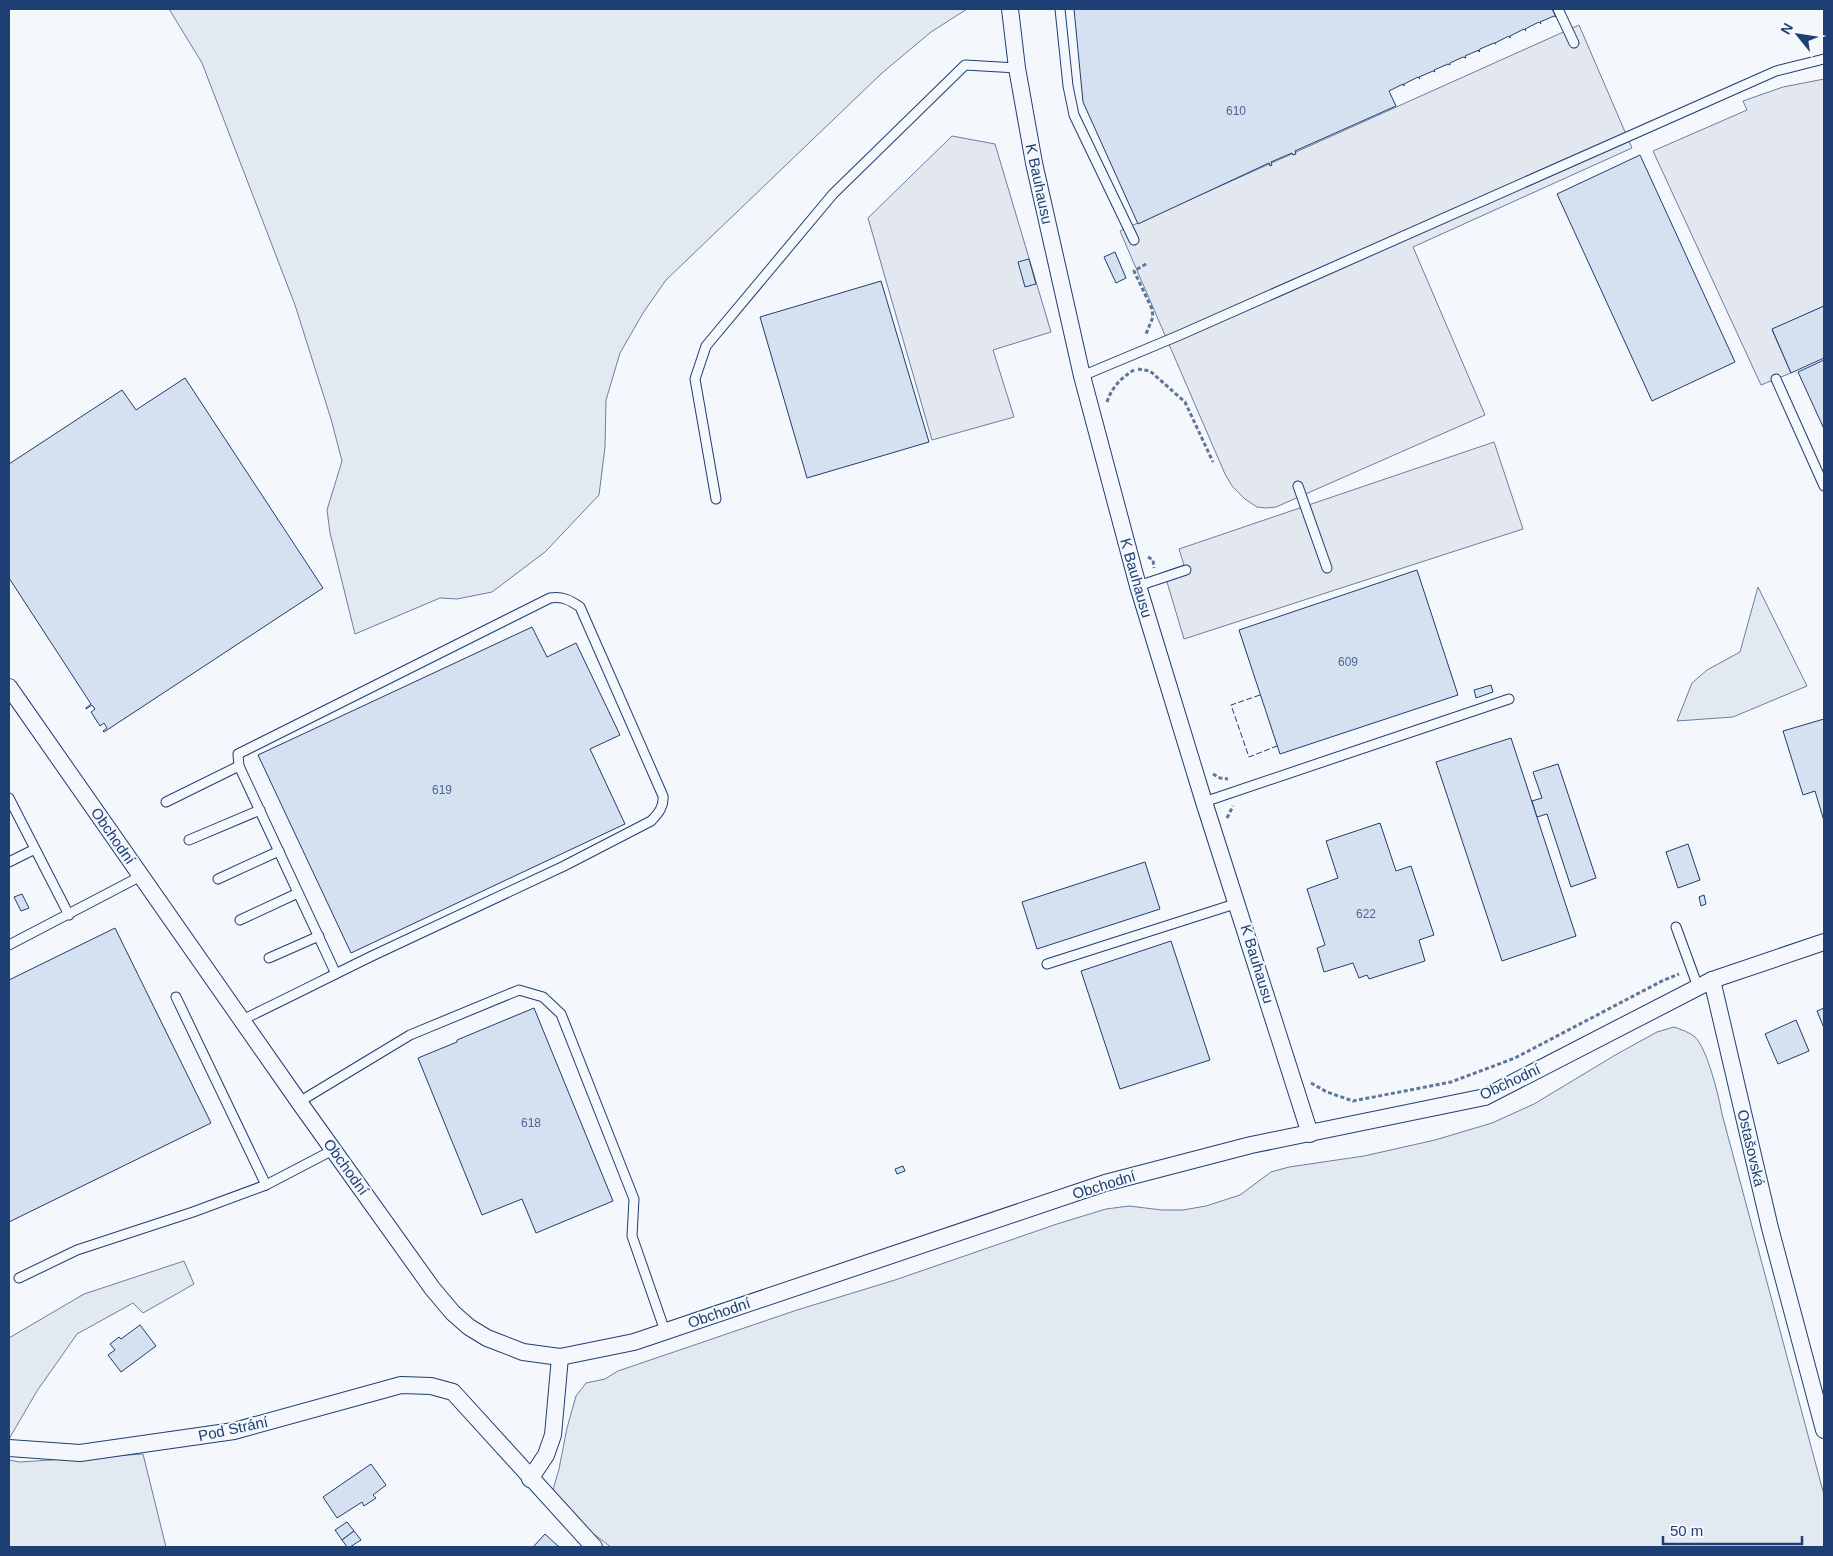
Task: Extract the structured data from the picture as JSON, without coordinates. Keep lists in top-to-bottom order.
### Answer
{
  "streets": {
    "street": [
      "K Bauhausu",
      "Obchodní",
      "Ostašovská",
      "Pod Strání"
    ]
  },
  "crossings": [
    ["K Bauhausu", "Obchodní"],
    ["Obchodní", "Ostašovská"]
  ],
  "house_numbers": [
    "610",
    "609",
    "619",
    "622",
    "618"
  ],
  "scale_bar": "50 m",
  "north": "top left"
}
